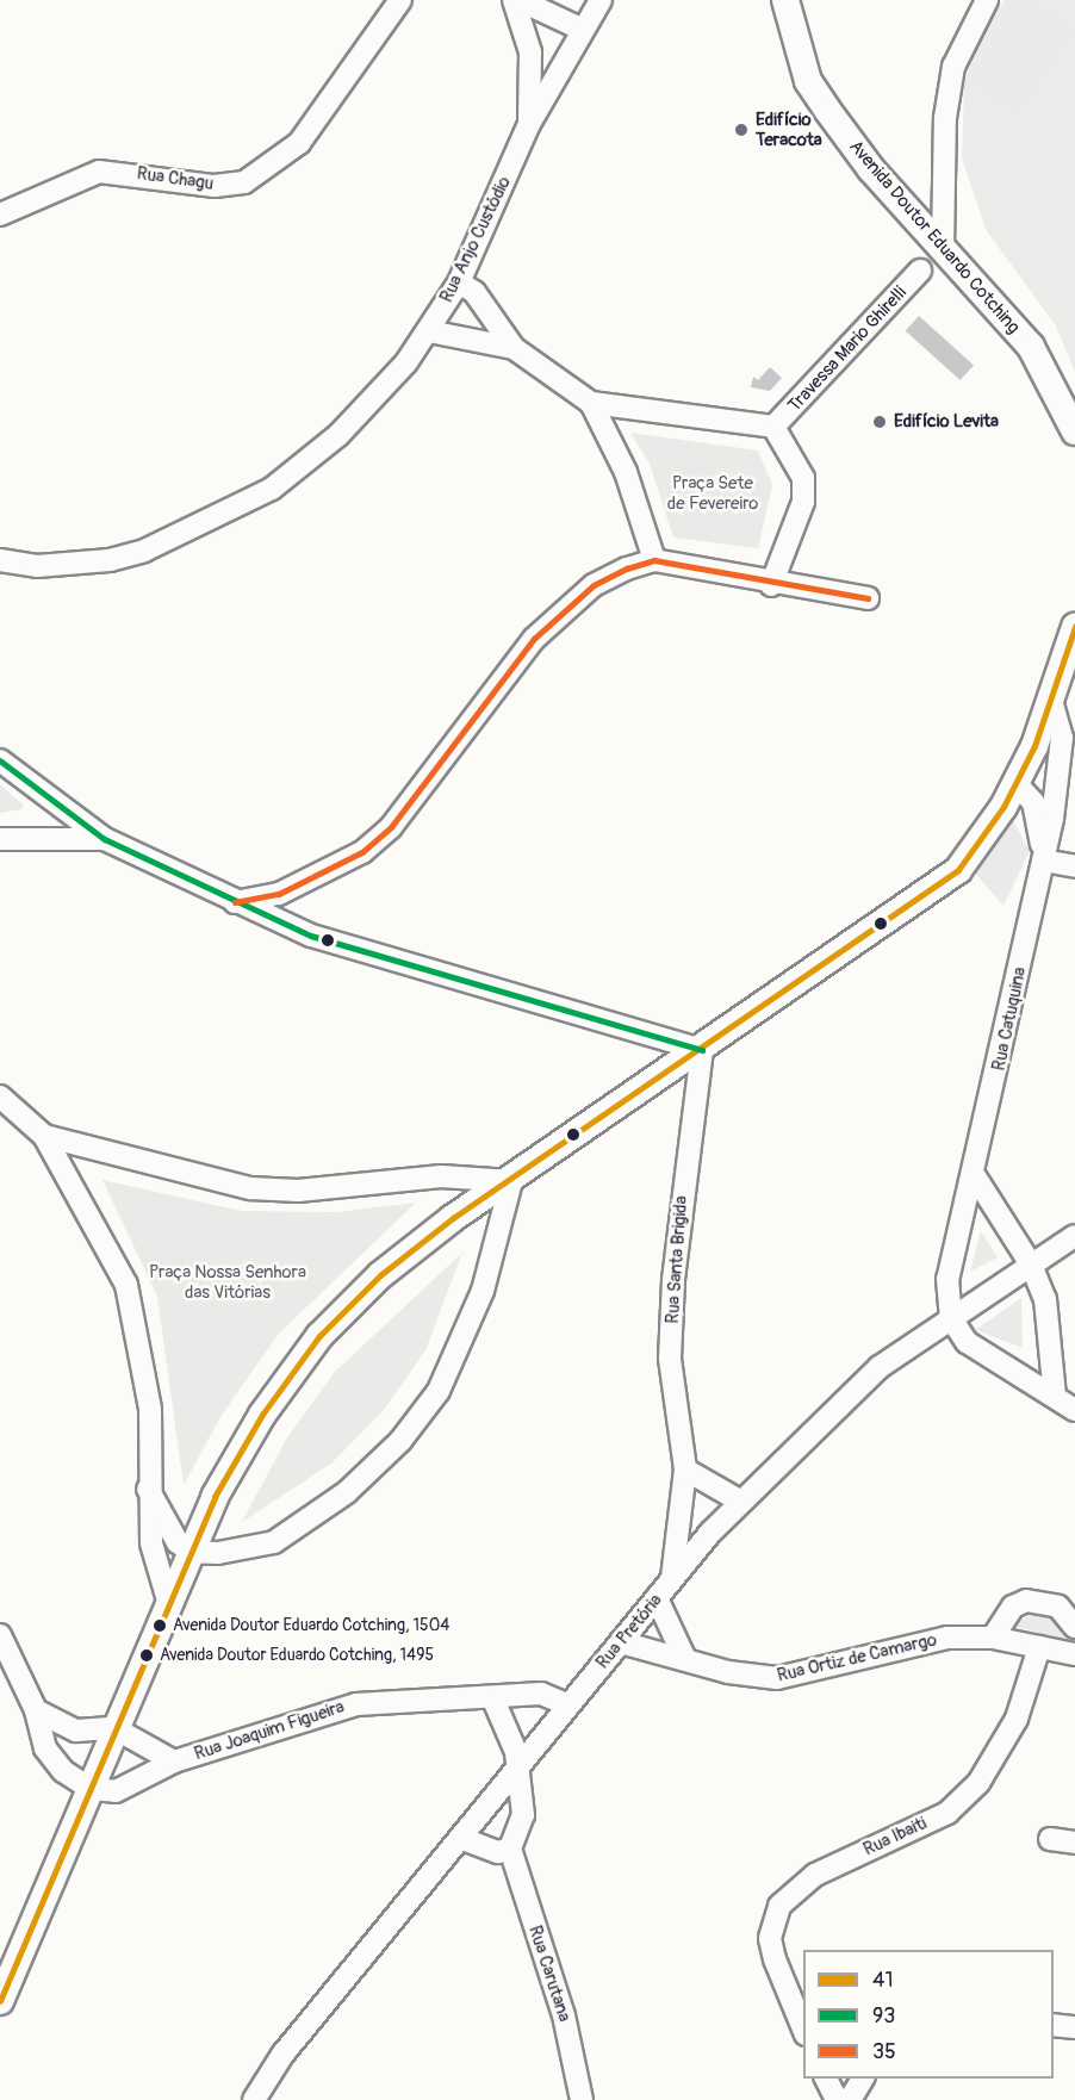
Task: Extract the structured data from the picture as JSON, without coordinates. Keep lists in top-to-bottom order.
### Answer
{
  "streets": {
    "main road": ["Avenida Doutor Eduardo Cotching"],
    "street": [
      "Rua Chagu",
      "Rua Anjo Custódio",
      "Travessa Mario Ghirelli",
      "Rua Catuquina",
      "Rua Santa Brigida",
      "Rua Pretória",
      "Rua Ortiz de Camargo",
      "Rua Joaquim Figueira",
      "Rua Ibaiti",
      "Rua Carutana"
    ]
  },
  "crossings": [
    ["Rua Catuquina", "Rua Pretória"],
    ["Rua Santa Brigida", "Rua Pretória"],
    ["Rua Pretória", "Rua Ortiz de Camargo"],
    ["Rua Pretória", "Rua Joaquim Figueira"],
    ["Rua Ortiz de Camargo", "Rua Ibaiti"]
  ],
  "parks": ["Praça Sete de Fevereiro", "Praça Nossa Senhora das Vitórias"],
  "places": [
    "Edifício Teracota",
    "Edifício Levita",
    "Avenida Doutor Eduardo Cotching, 1504",
    "Avenida Doutor Eduardo Cotching, 1495"
  ],
  "lines": ["transit line 35", "transit line 41", "transit line 93"],
  "legend": ["41", "93", "35"]
}
